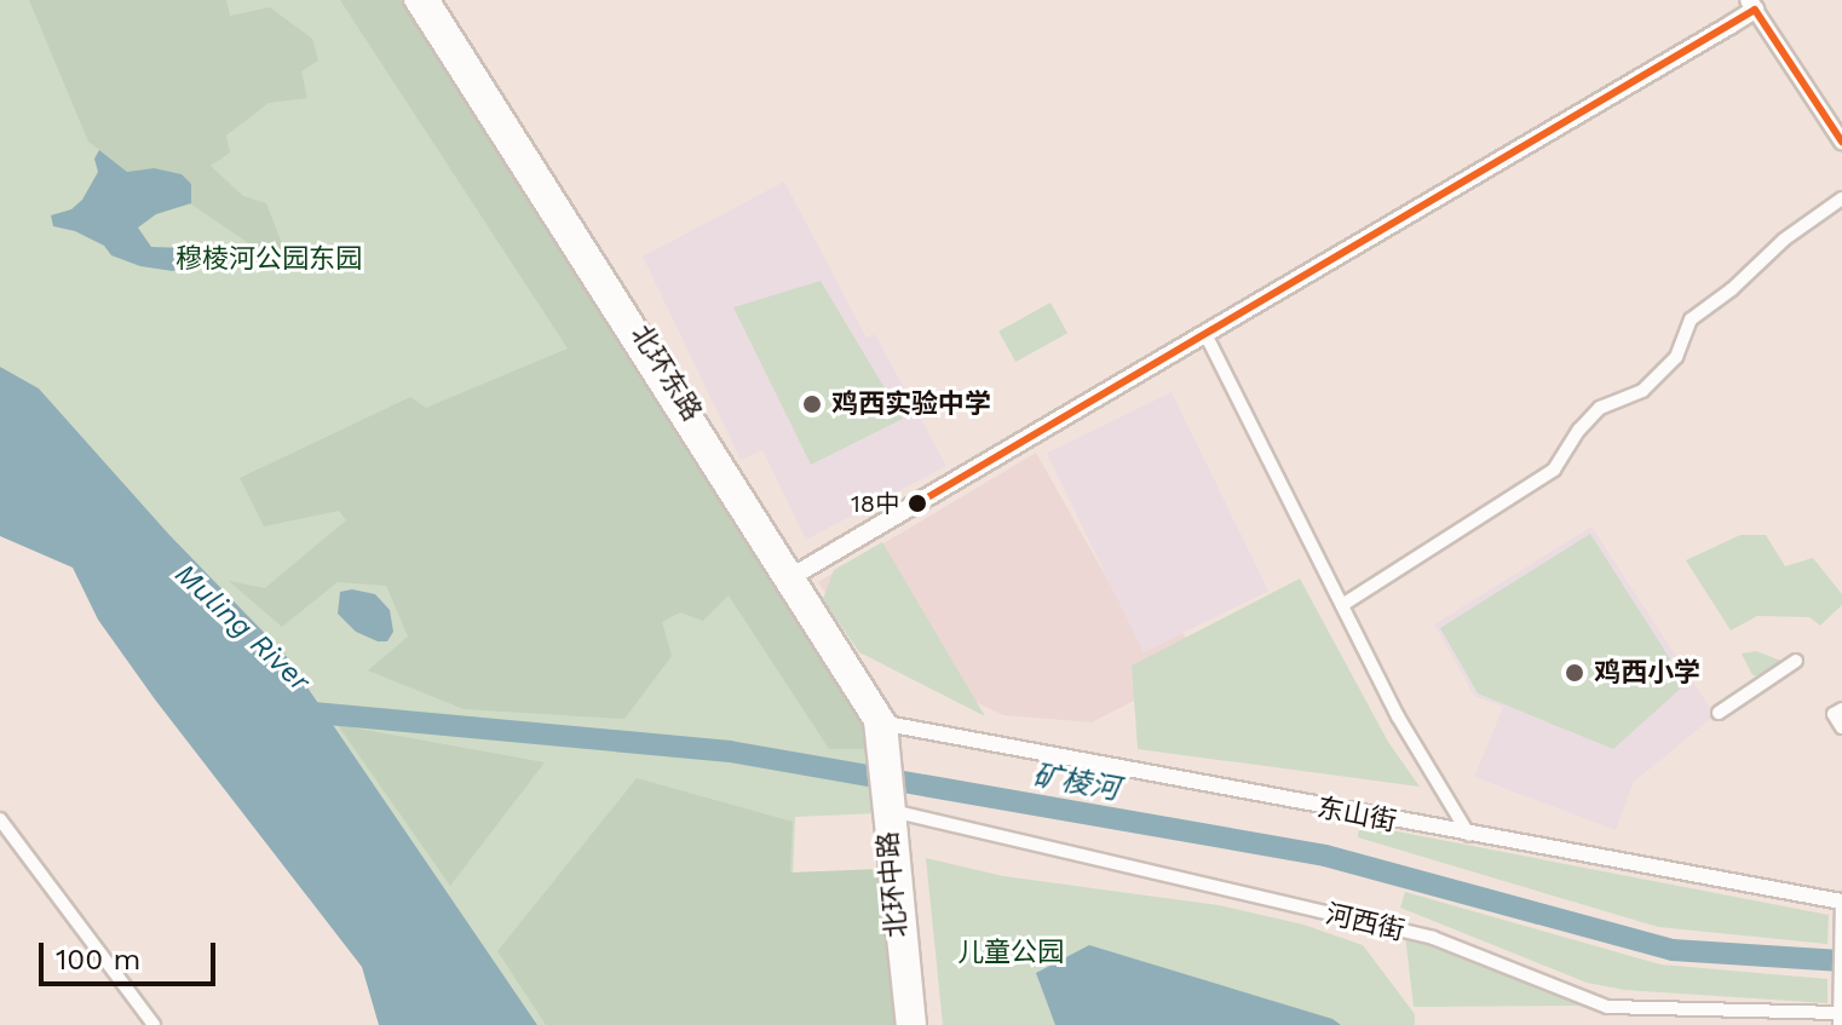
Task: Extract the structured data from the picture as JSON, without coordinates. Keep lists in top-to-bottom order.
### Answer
{
  "streets": {
    "highway": ["北环东路", "北环中路"],
    "main road": ["东山街"],
    "street": ["河西街"]
  },
  "crossings": [
    ["北环东路", "东山街"],
    ["北环东路", "北环中路"],
    ["北环中路", "河西街"]
  ],
  "water": ["Muling River", "矿棱河"],
  "parks": ["穆棱河公园东园", "儿童公园"],
  "places": ["鸡西实验中学", "18中", "鸡西小学"],
  "scale_bar": "100 m"
}
